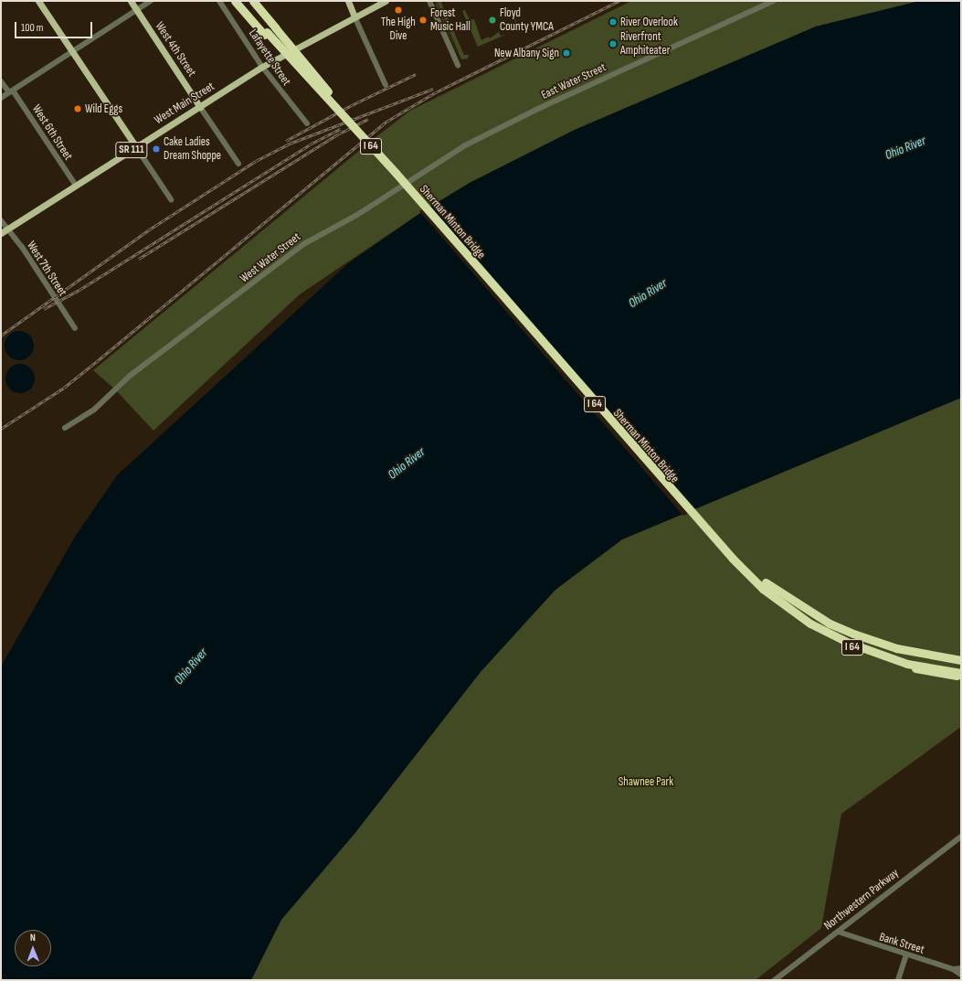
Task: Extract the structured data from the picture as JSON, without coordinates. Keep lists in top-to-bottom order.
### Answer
{
  "streets": {
    "highway": ["I 64", "Sherman Minton Bridge"],
    "main road": ["West 4th Street", "West Main Street", "SR 111"],
    "street": [
      "Lafayette Street",
      "East Water Street",
      "West 6th Street",
      "West Water Street",
      "West 7th Street",
      "Northwestern Parkway",
      "Bank Street"
    ]
  },
  "crossings": [
    ["West 4th Street", "West Main Street"],
    ["Lafayette Street", "West Main Street"],
    ["East Water Street", "West Water Street"],
    ["West Main Street", "West 6th Street"],
    ["West Main Street", "West 7th Street"],
    ["I 64", "Sherman Minton Bridge"],
    ["Northwestern Parkway", "Bank Street"]
  ],
  "water": ["Ohio River"],
  "parks": ["Shawnee Park"],
  "places": [
    "The High Dive",
    "Forest Music Hall",
    "Floyd County YMCA",
    "River Overlook",
    "Riverfront Amphiteater",
    "New Albany Sign",
    "Wild Eggs",
    "Cake Ladies Dream Shoppe"
  ],
  "scale_bar": "100 m",
  "north": "top"
}
